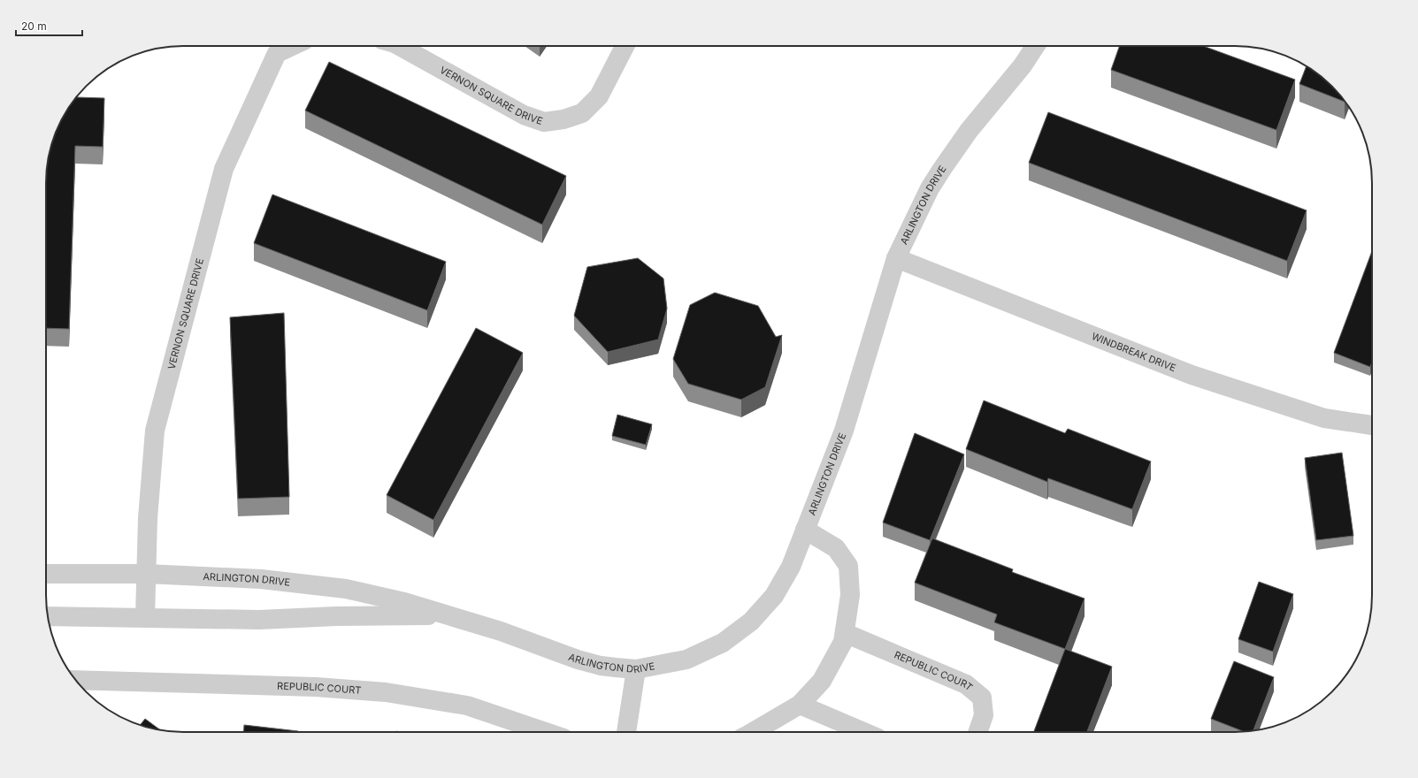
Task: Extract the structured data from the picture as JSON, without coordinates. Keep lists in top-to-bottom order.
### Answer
{
  "streets": {
    "street": [
      "VERNON SQUARE DRIVE",
      "ARLINGTON DRIVE",
      "WINDBREAK DRIVE",
      "REPUBLIC COURT"
    ]
  },
  "crossings": [
    ["VERNON SQUARE DRIVE", "ARLINGTON DRIVE"],
    ["ARLINGTON DRIVE", "WINDBREAK DRIVE"]
  ],
  "scale_bar": "20 m"
}
